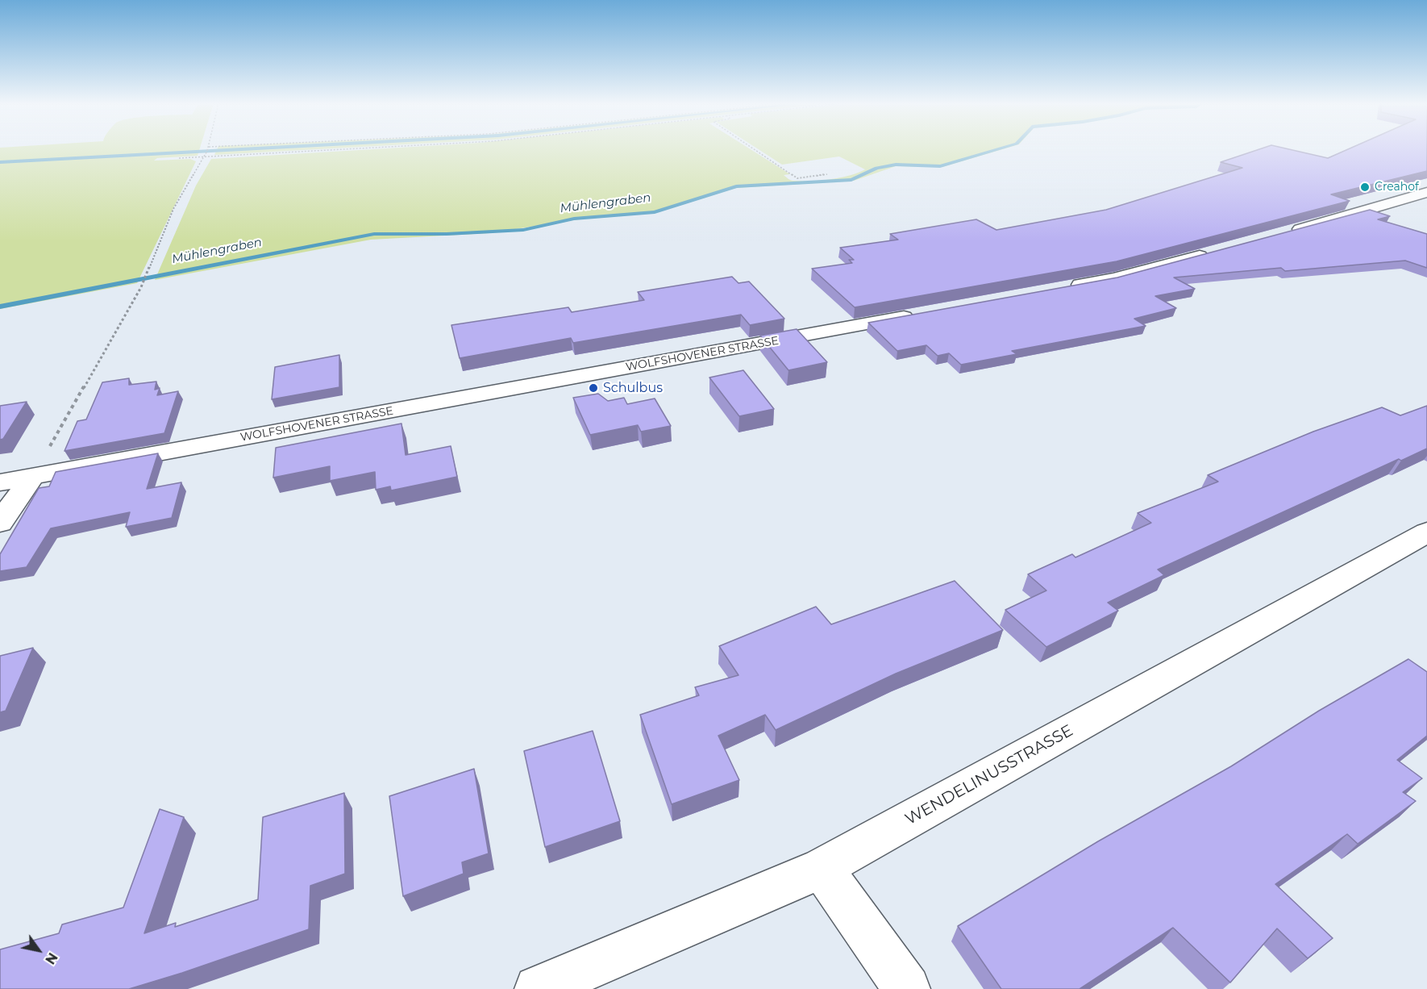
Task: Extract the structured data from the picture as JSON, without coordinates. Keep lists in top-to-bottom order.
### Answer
{
  "streets": {
    "street": ["WOLFSHOVENER STRASSE", "WENDELINUSSTRASSE"]
  },
  "water": ["Mühlengraben"],
  "places": ["Creahof", "Schulbus"],
  "north": "bottom right"
}
